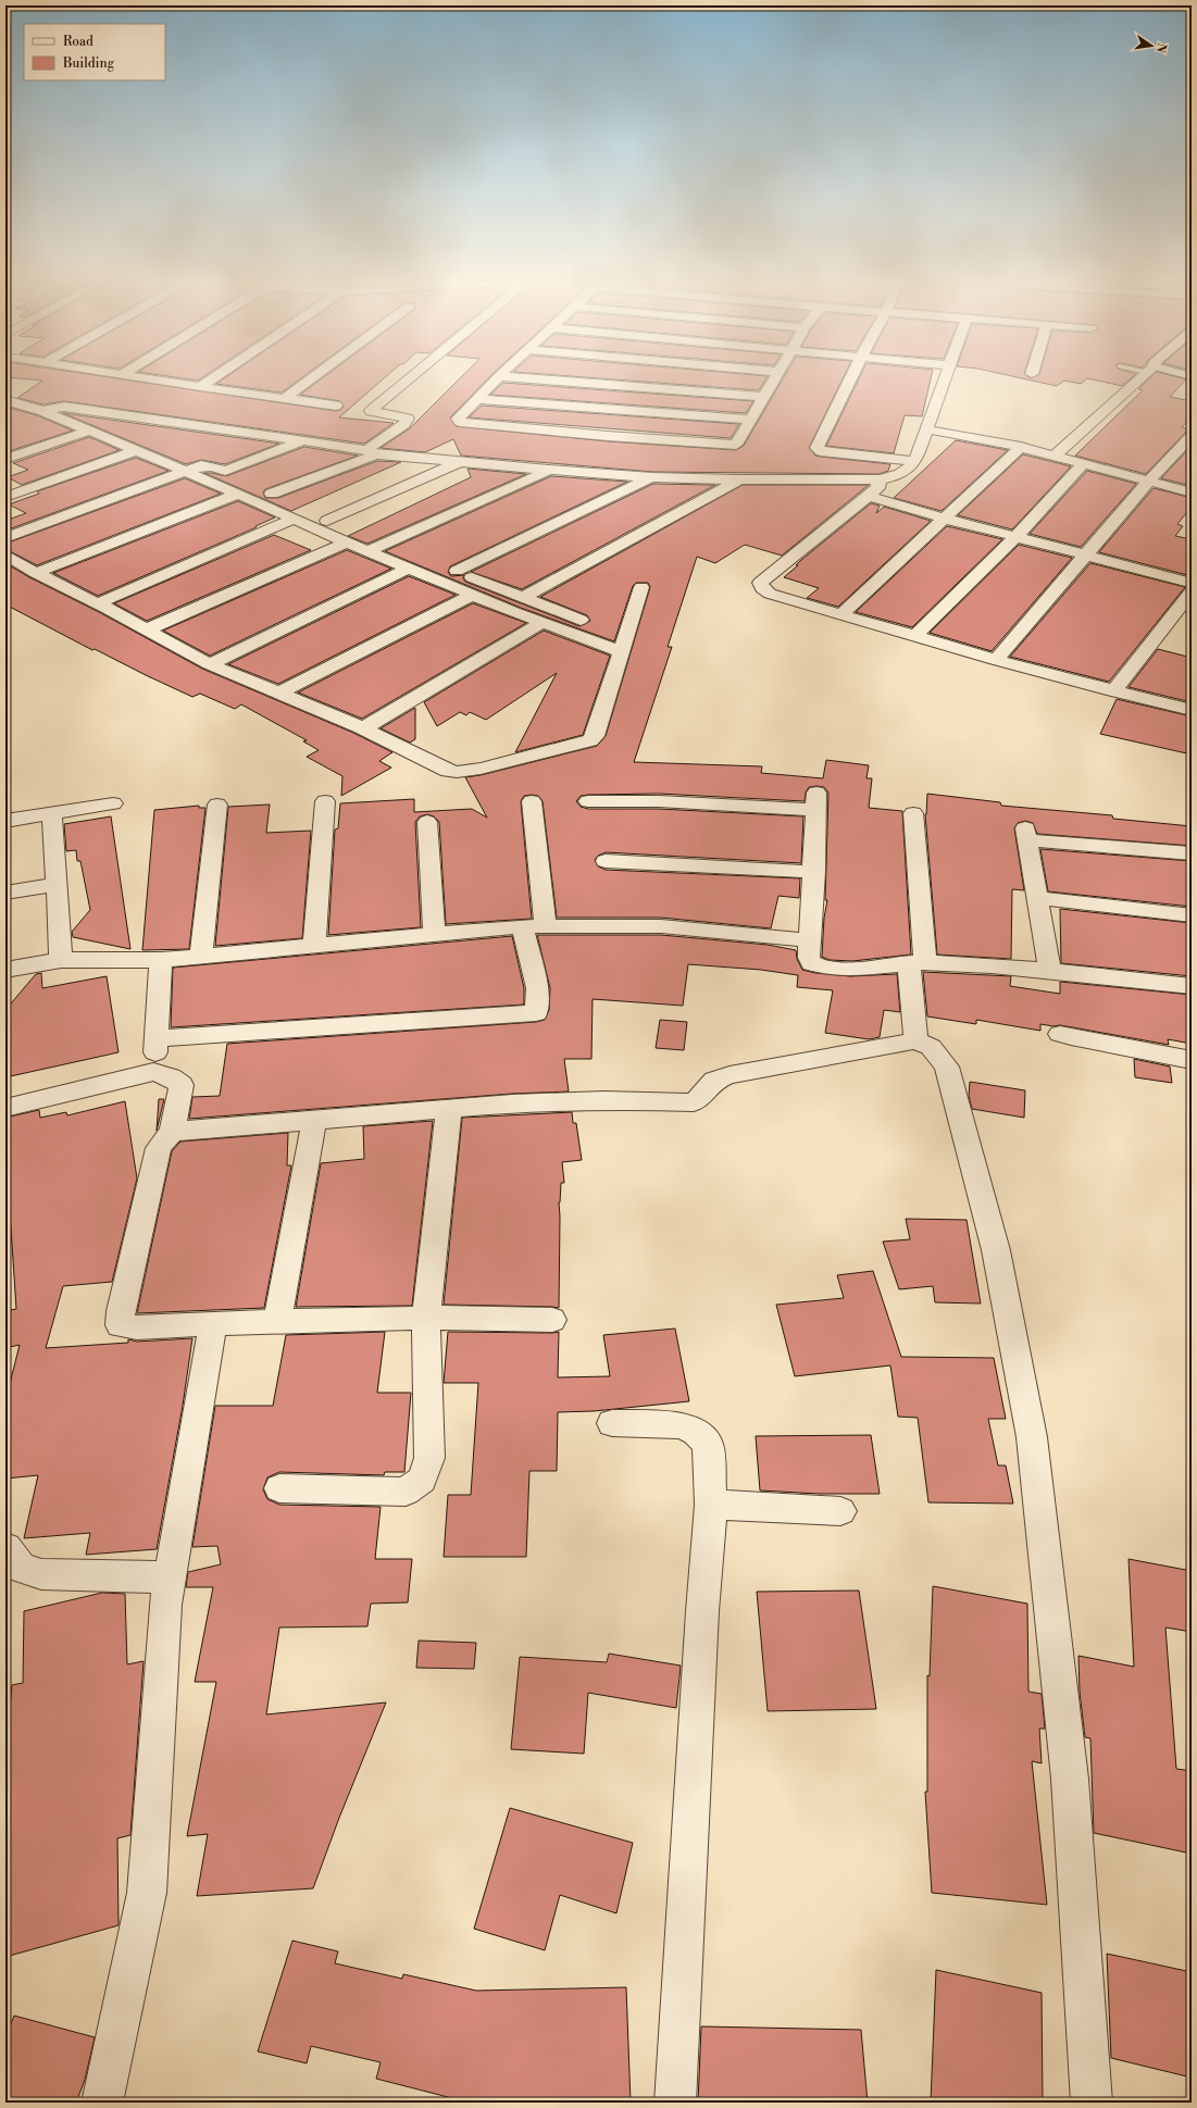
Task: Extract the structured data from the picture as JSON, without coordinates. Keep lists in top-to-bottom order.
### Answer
{
  "legend": ["Road", "Building"],
  "north": "right"
}
